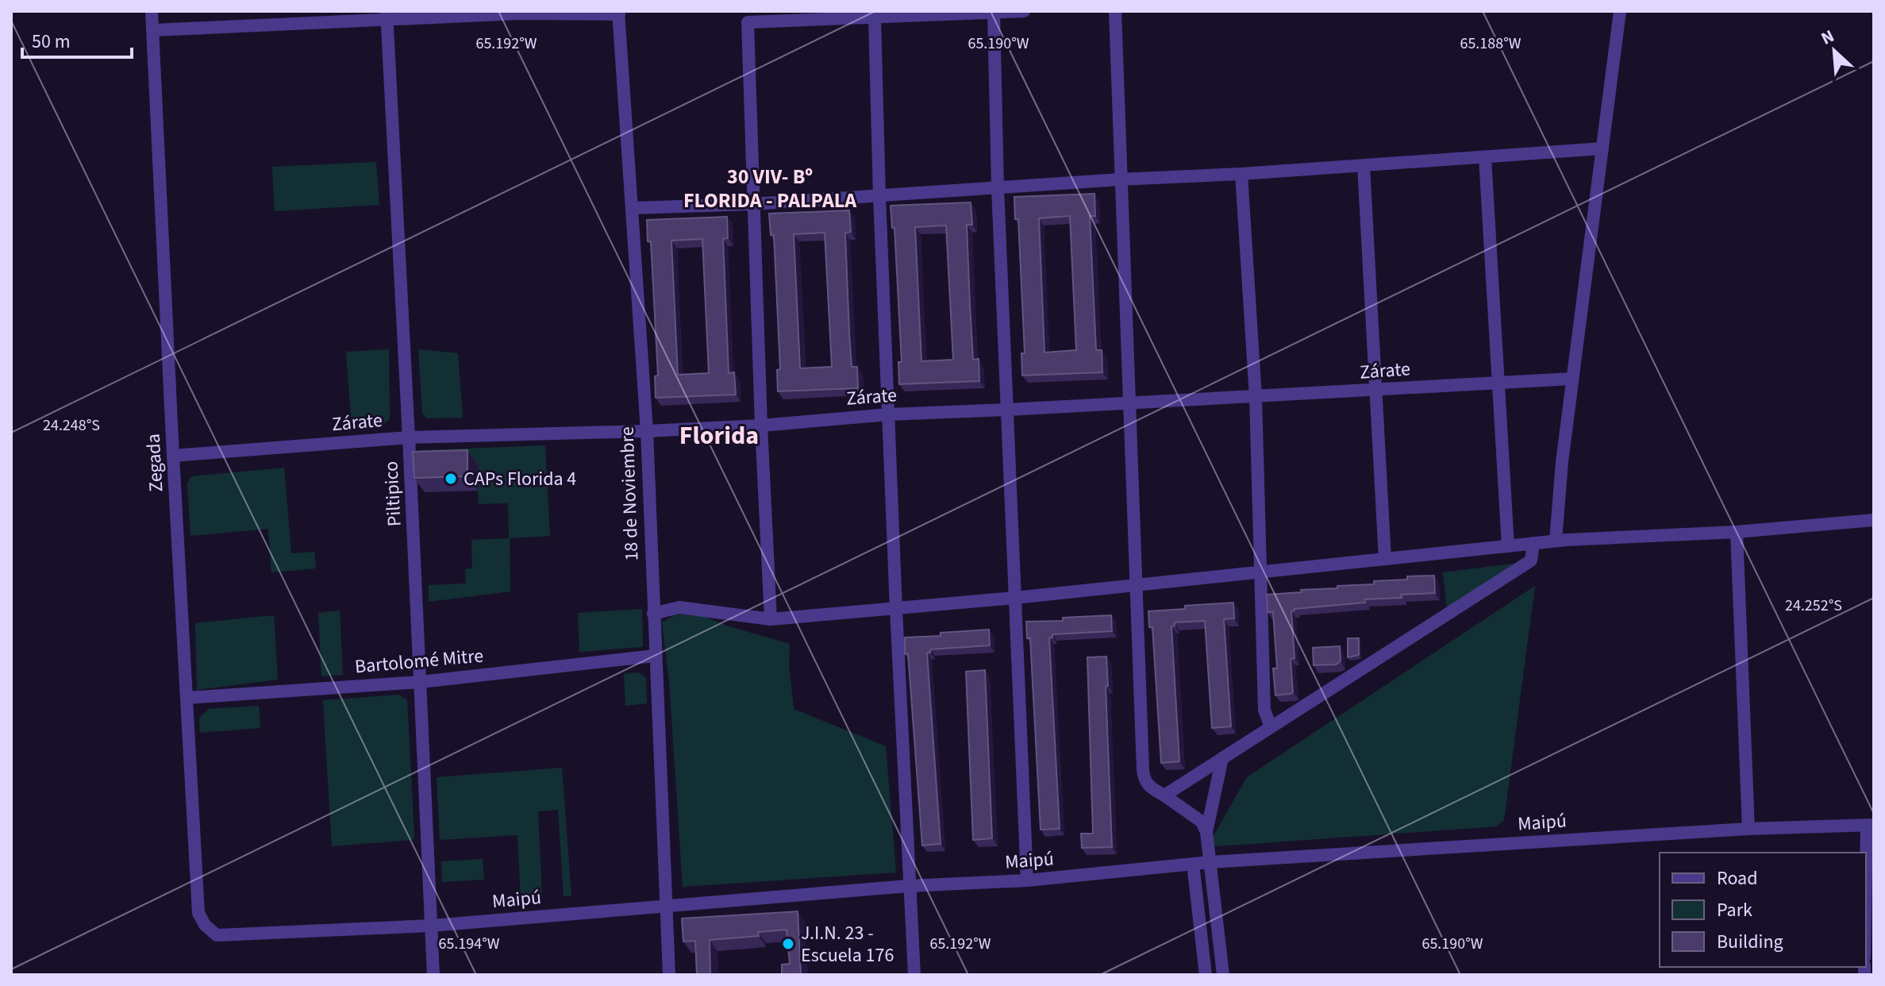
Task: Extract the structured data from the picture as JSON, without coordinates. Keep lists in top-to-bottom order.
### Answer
{
  "streets": {
    "street": [
      "Zárate",
      "Zegada",
      "Piltipico",
      "18 de Noviembre",
      "Bartolomé Mitre",
      "Maipú"
    ]
  },
  "crossings": [
    ["Zárate", "Zegada"],
    ["Zárate", "Piltipico"],
    ["Zárate", "18 de Noviembre"],
    ["Zegada", "Bartolomé Mitre"],
    ["Zegada", "Maipú"],
    ["Piltipico", "Bartolomé Mitre"],
    ["Piltipico", "Maipú"],
    ["18 de Noviembre", "Bartolomé Mitre"],
    ["18 de Noviembre", "Maipú"]
  ],
  "districts": ["30 VIV- Bº FLORIDA - PALPALA", "Florida"],
  "places": ["CAPs Florida 4", "J.I.N. 23 - Escuela 176"],
  "legend": ["Road", "Park", "Building"],
  "scale_bar": "50 m",
  "north": "top left",
  "coordinates": [
    "65.192°W",
    "65.190°W",
    "65.188°W",
    "24.248°S",
    "24.252°S",
    "65.194°W"
  ]
}
